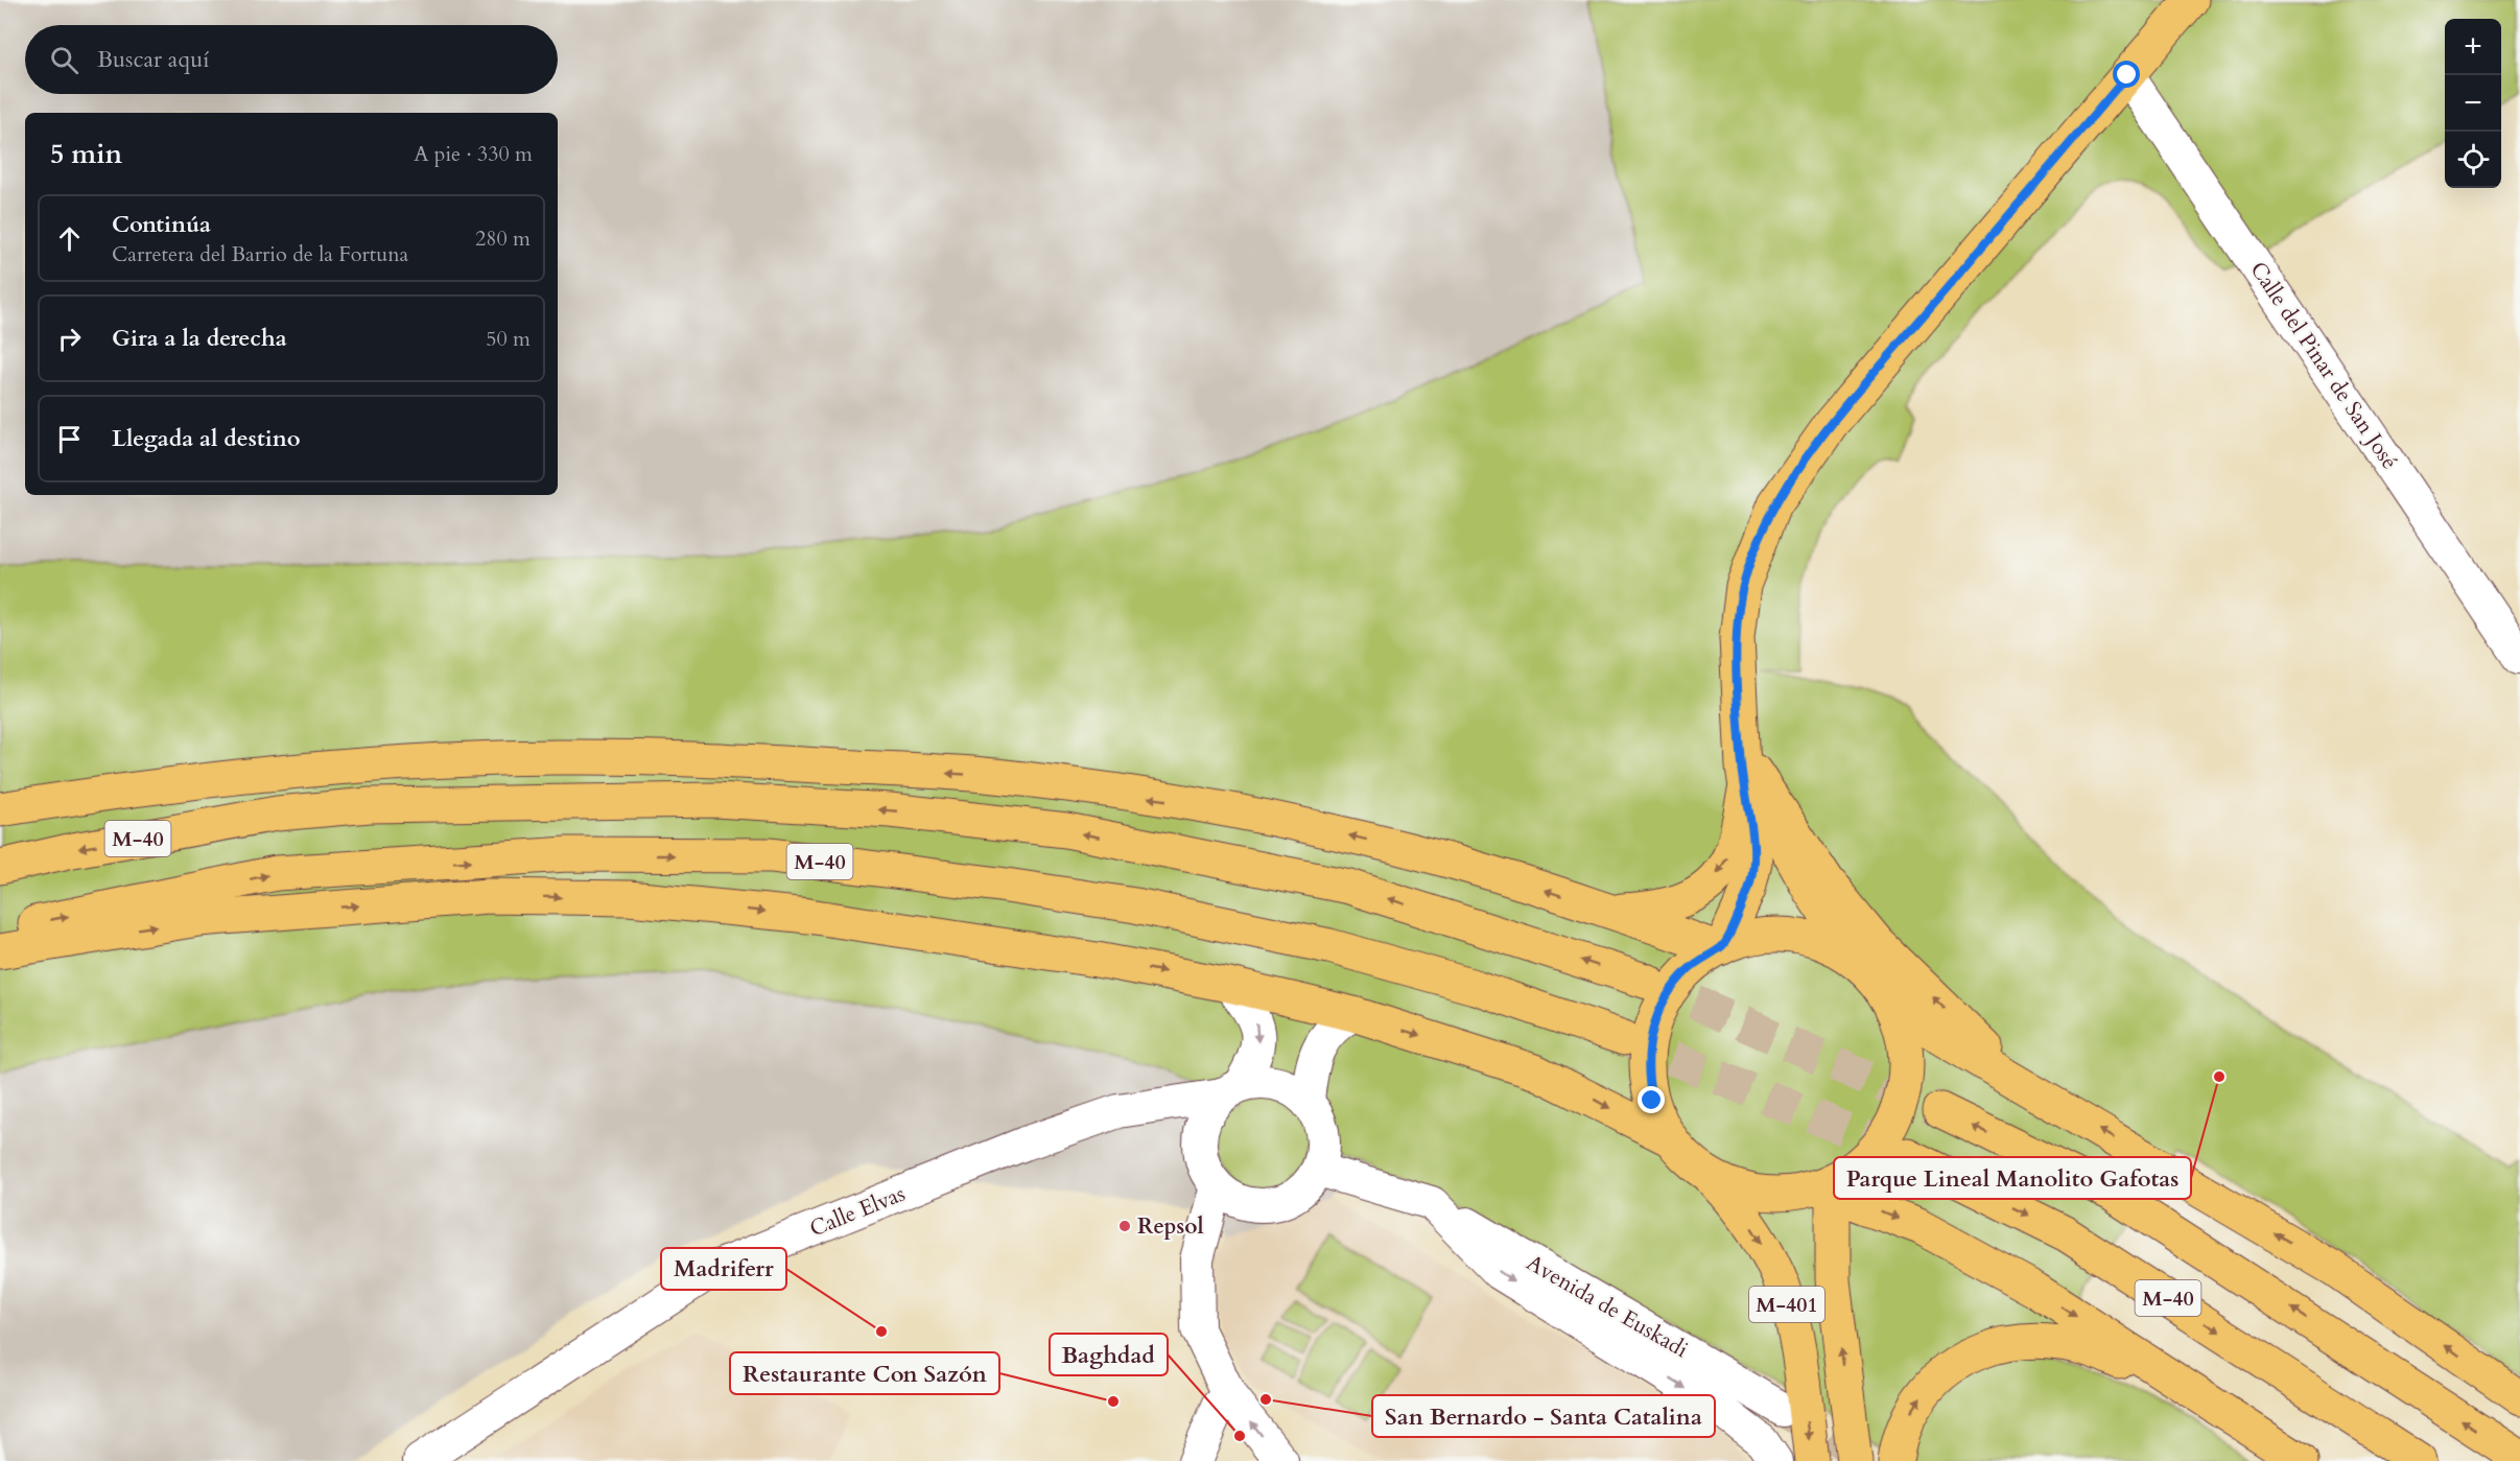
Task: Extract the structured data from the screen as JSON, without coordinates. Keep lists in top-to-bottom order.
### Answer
{
  "streets": {
    "main road": ["M-40", "M-401"],
    "street": ["Calle del Pinar de San José", "Calle Elvas", "Avenida de Euskadi"]
  },
  "crossings": [
    ["Calle Elvas", "Avenida de Euskadi"]
  ],
  "places": [
    "Parque Lineal Manolito Gafotas",
    "Repsol",
    "Madriferr",
    "San Bernardo - Santa Catalina",
    "Restaurante Con Sazón",
    "Baghdad"
  ],
  "page": {
    "map_buttons": ["+", "−"],
    "search": "Buscar aquí",
    "heading": ["5 min", "A pie · 330 m"],
    "list": [
      ["Continúa", "Carretera del Barrio de la Fortuna", "280 m"],
      ["Gira a la derecha", "50 m"],
      "Llegada al destino"
    ]
  }
}
